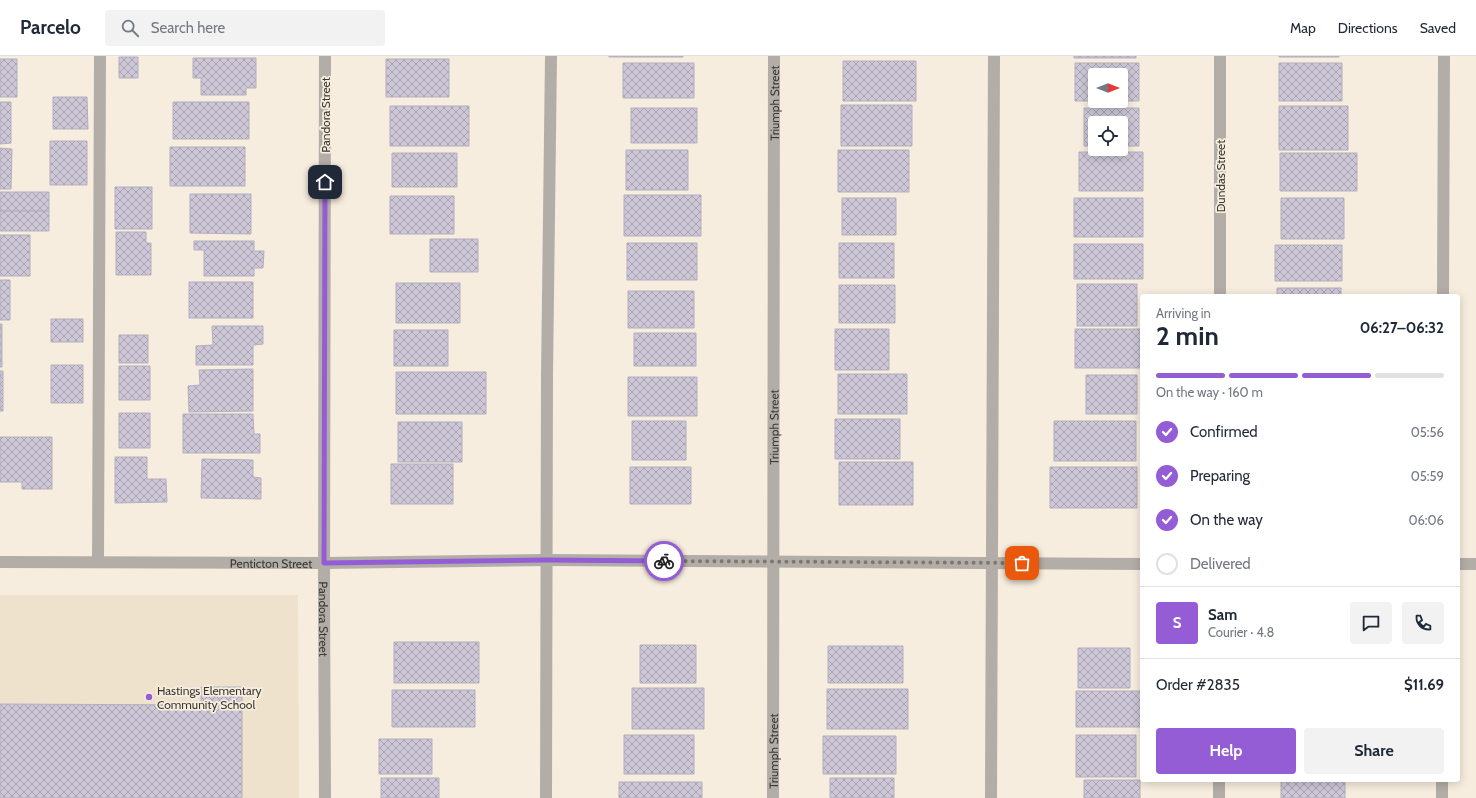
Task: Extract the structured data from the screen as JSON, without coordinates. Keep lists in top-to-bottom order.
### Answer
{
  "streets": {
    "street": [
      "Triumph Street",
      "Pandora Street",
      "Dundas Street",
      "Penticton Street"
    ]
  },
  "crossings": [
    ["Triumph Street", "Penticton Street"],
    ["Pandora Street", "Penticton Street"]
  ],
  "places": ["Hastings Elementary Community School"],
  "north": "right",
  "page": {
    "header": "Parcelo",
    "search": "Search here",
    "nav": ["Map", "Directions", "Saved"],
    "heading": ["2 min", "Arriving in", "06:27–06:32"],
    "panel": [
      "Sam",
      "Courier · 4.8",
      "Order #2835",
      "$11.69"
    ],
    "bar": "On the way · 160 m",
    "list": [
      ["Confirmed", "05:56"],
      ["Preparing", "05:59"],
      ["On the way", "06:06"],
      "Delivered"
    ],
    "round": "S",
    "buttons": ["Help", "Share"]
  }
}
